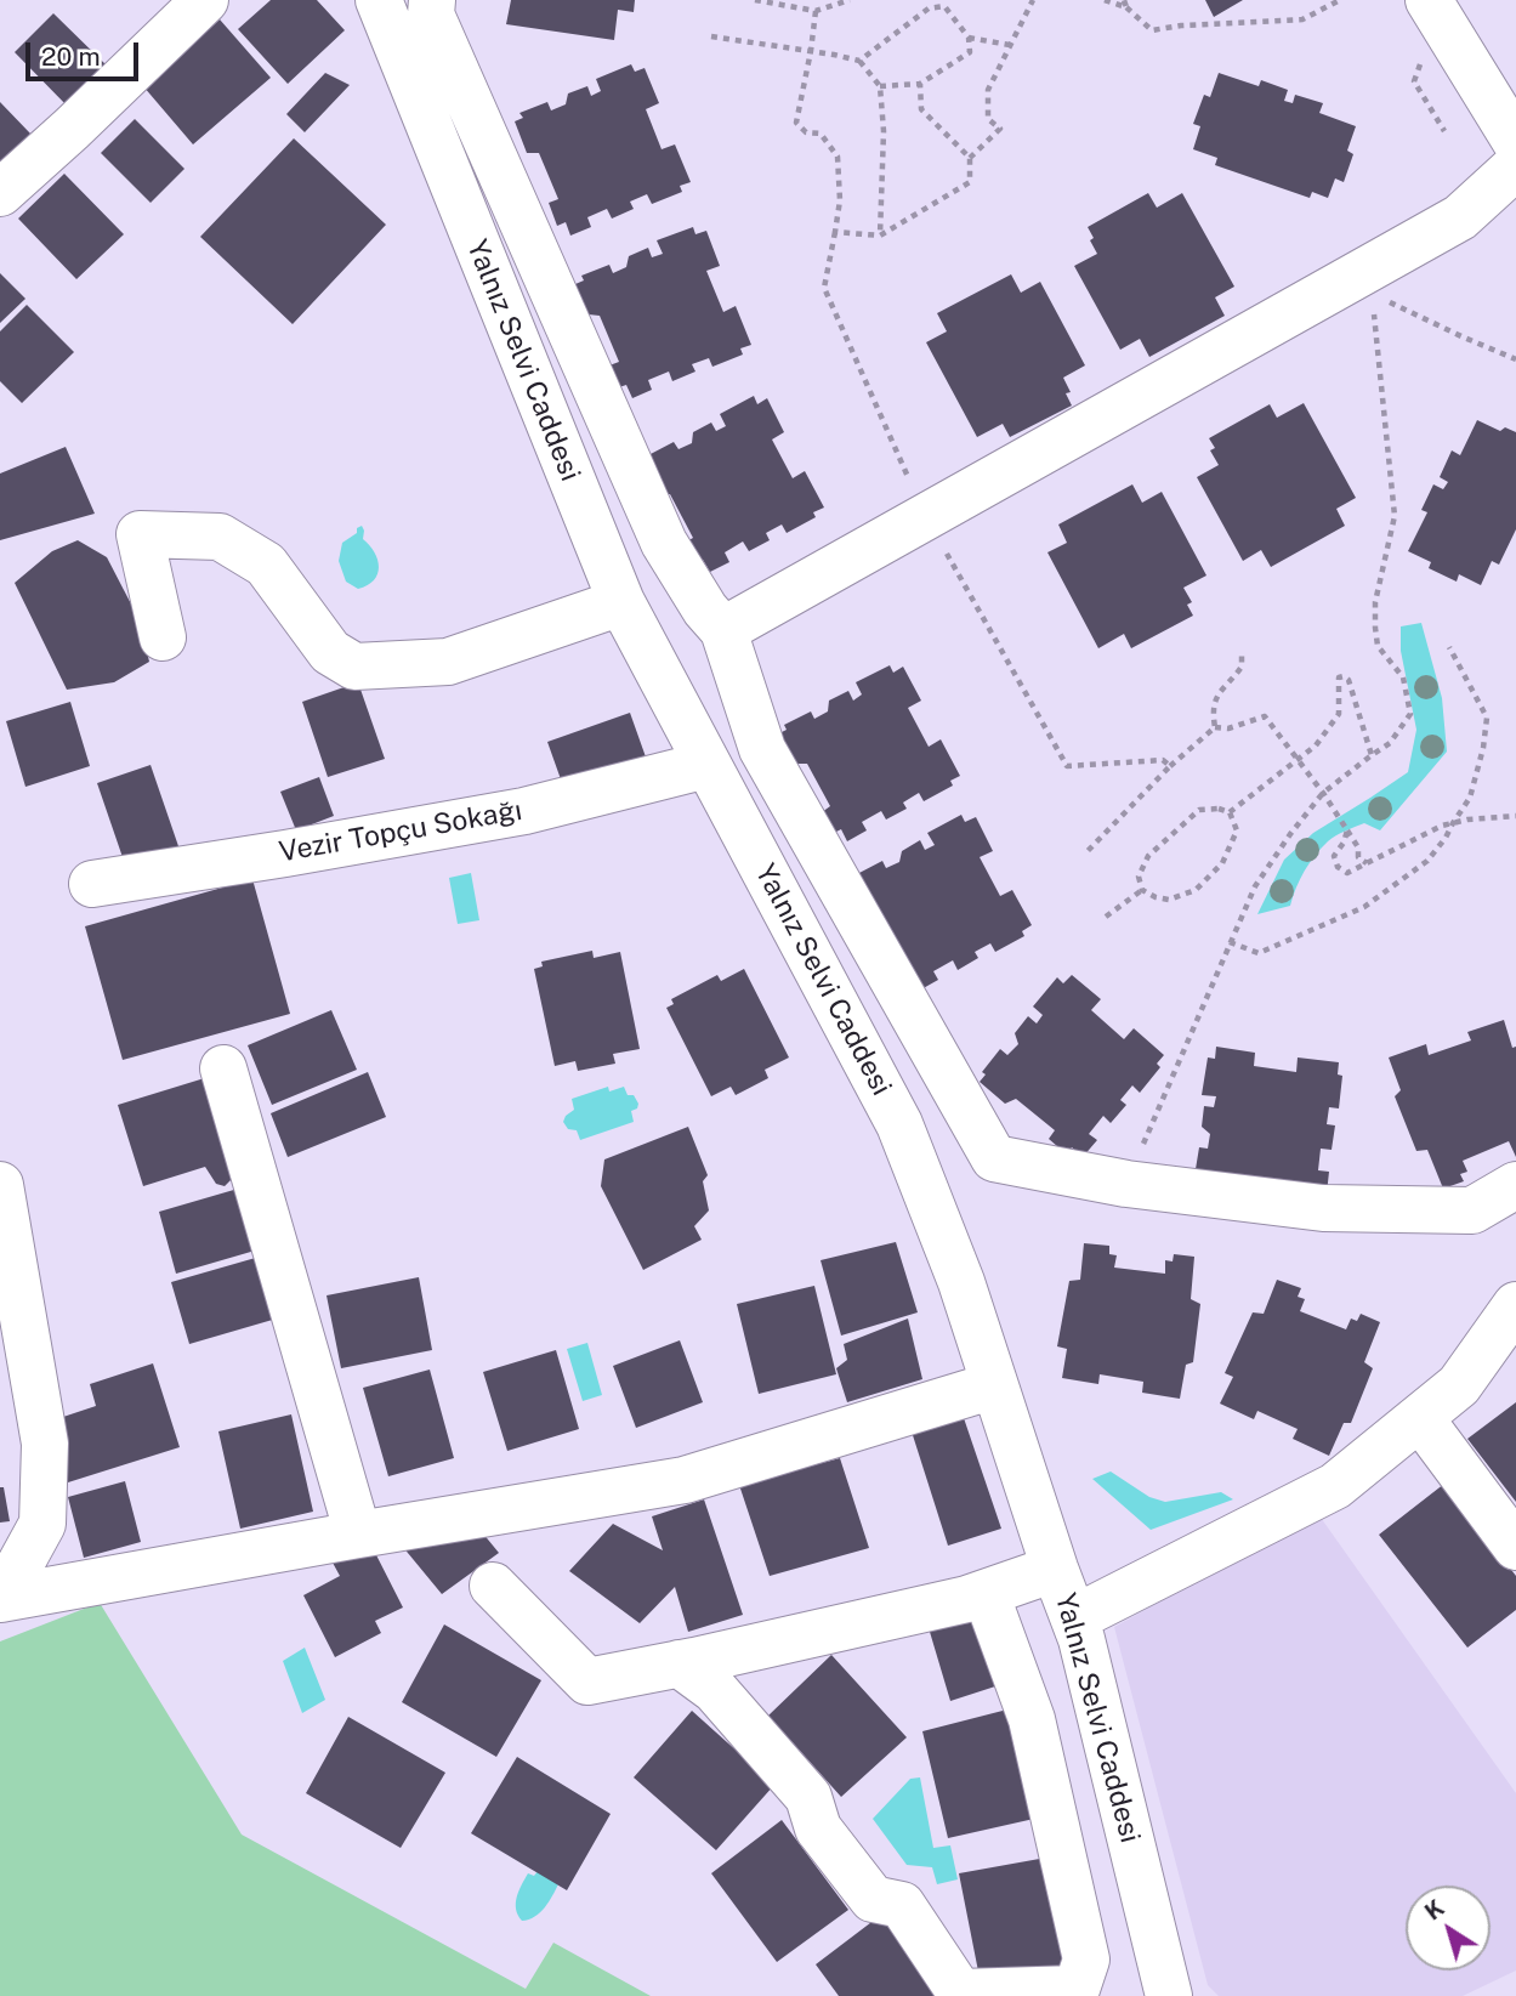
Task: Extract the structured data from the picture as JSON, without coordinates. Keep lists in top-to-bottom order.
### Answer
{
  "streets": {
    "street": ["Yalnız Selvi Caddesi", "Vezir Topçu Sokağı"]
  },
  "crossings": [
    ["Yalnız Selvi Caddesi", "Vezir Topçu Sokağı"]
  ],
  "scale_bar": "20 m",
  "north": "top left"
}
